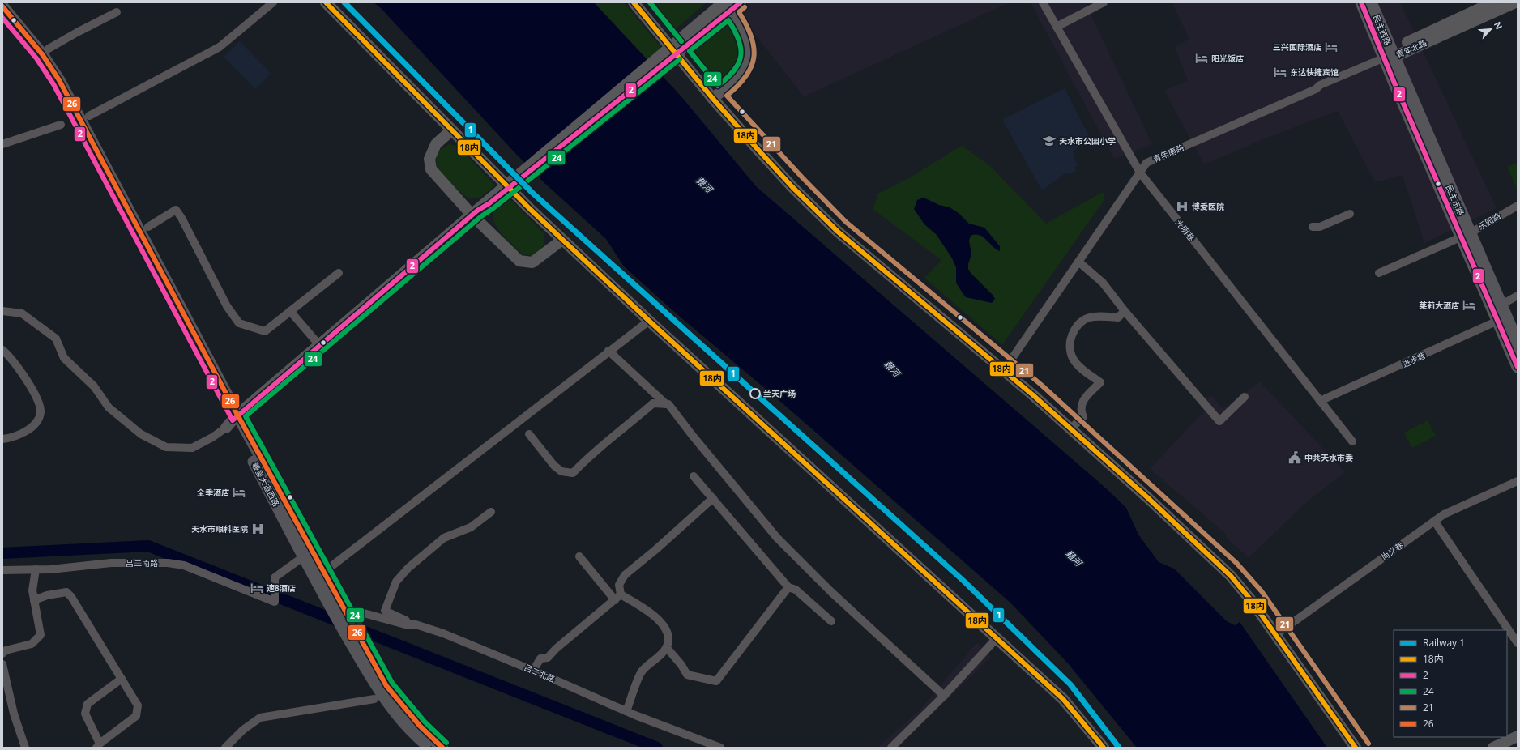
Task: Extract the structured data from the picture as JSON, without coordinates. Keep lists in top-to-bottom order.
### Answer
{
  "streets": {
    "main road": [
      "民主西路",
      "青年北路",
      "民主东路",
      "羲皇大道西路"
    ],
    "street": [
      "青年南路",
      "乐园路",
      "光明巷",
      "进步巷",
      "尚义巷",
      "吕二南路",
      "吕二北路"
    ]
  },
  "crossings": [
    ["民主西路", "青年北路"],
    ["民主西路", "青年南路"],
    ["民主西路", "民主东路"],
    ["青年北路", "青年南路"],
    ["青年北路", "民主东路"],
    ["青年南路", "民主东路"],
    ["青年南路", "光明巷"],
    ["民主东路", "乐园路"],
    ["民主东路", "进步巷"],
    ["光明巷", "进步巷"]
  ],
  "water": ["藉河"],
  "places": {
    "hotel": [
      "三兴国际酒店",
      "阳光饭店",
      "东达快捷宾馆",
      "莱莉大酒店",
      "全季酒店",
      "速8酒店"
    ],
    "school or university": ["天水市公园小学"],
    "hospital": ["博爱医院", "天水市眼科医院"],
    "other": ["兰天广场"],
    "public building": ["中共天水市委"]
  },
  "lines": [
    "rail line 1",
    "transit line 18内",
    "transit line 2",
    "transit line 24",
    "transit line 26",
    "transit line 21"
  ],
  "legend": [
    "Railway 1",
    "18内",
    "2",
    "24",
    "21",
    "26"
  ],
  "north": "top right"
}
